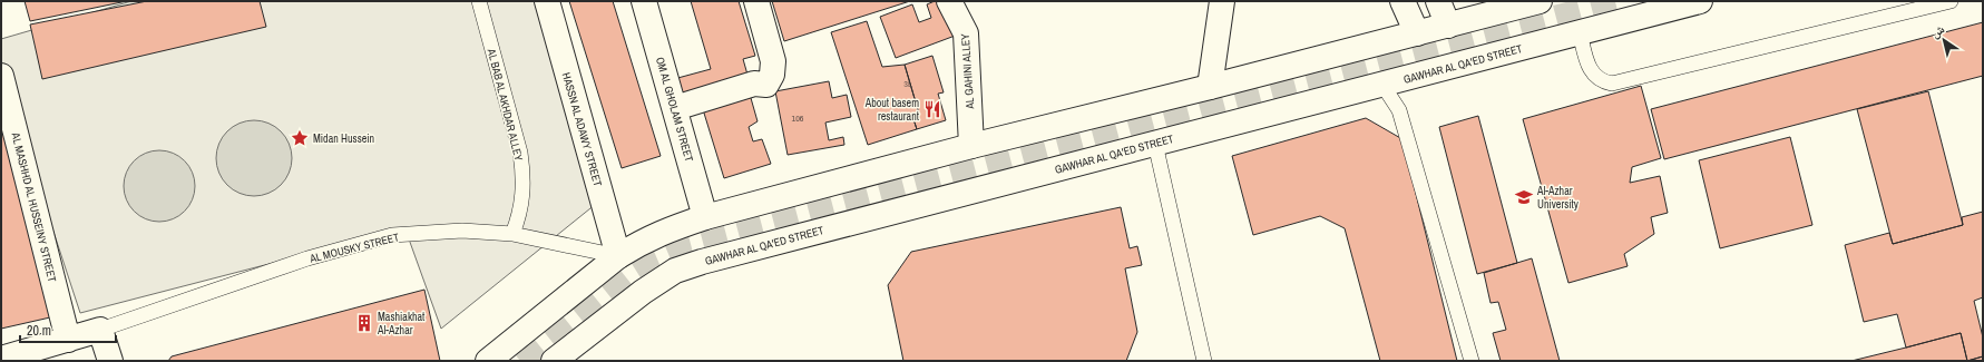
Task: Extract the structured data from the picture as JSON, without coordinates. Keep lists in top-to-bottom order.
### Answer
{
  "streets": {
    "main road": [
      "GAWHAR AL QA'ED STREET",
      "AL GAHINI ALLEY",
      "OM AL GHOLAM STREET",
      "HASSN AL ADAWY STREET",
      "AL MASHHD AL HUSSEINY STREET"
    ],
    "lane": ["AL BAB AL AKHDAR ALLEY", "AL MOUSKY STREET"]
  },
  "crossings": [
    ["AL BAB AL AKHDAR ALLEY", "AL MOUSKY STREET"],
    ["HASSN AL ADAWY STREET", "AL MOUSKY STREET"]
  ],
  "places": {
    "restaurant": ["About basem restaurant"],
    "place": ["Midan Hussein"],
    "school or university": ["Al-Azhar University"],
    "building": ["Mashiakhat Al-Azhar"]
  },
  "house_numbers": ["3L", "106"],
  "scale_bar": "20 m",
  "north": "top left"
}
